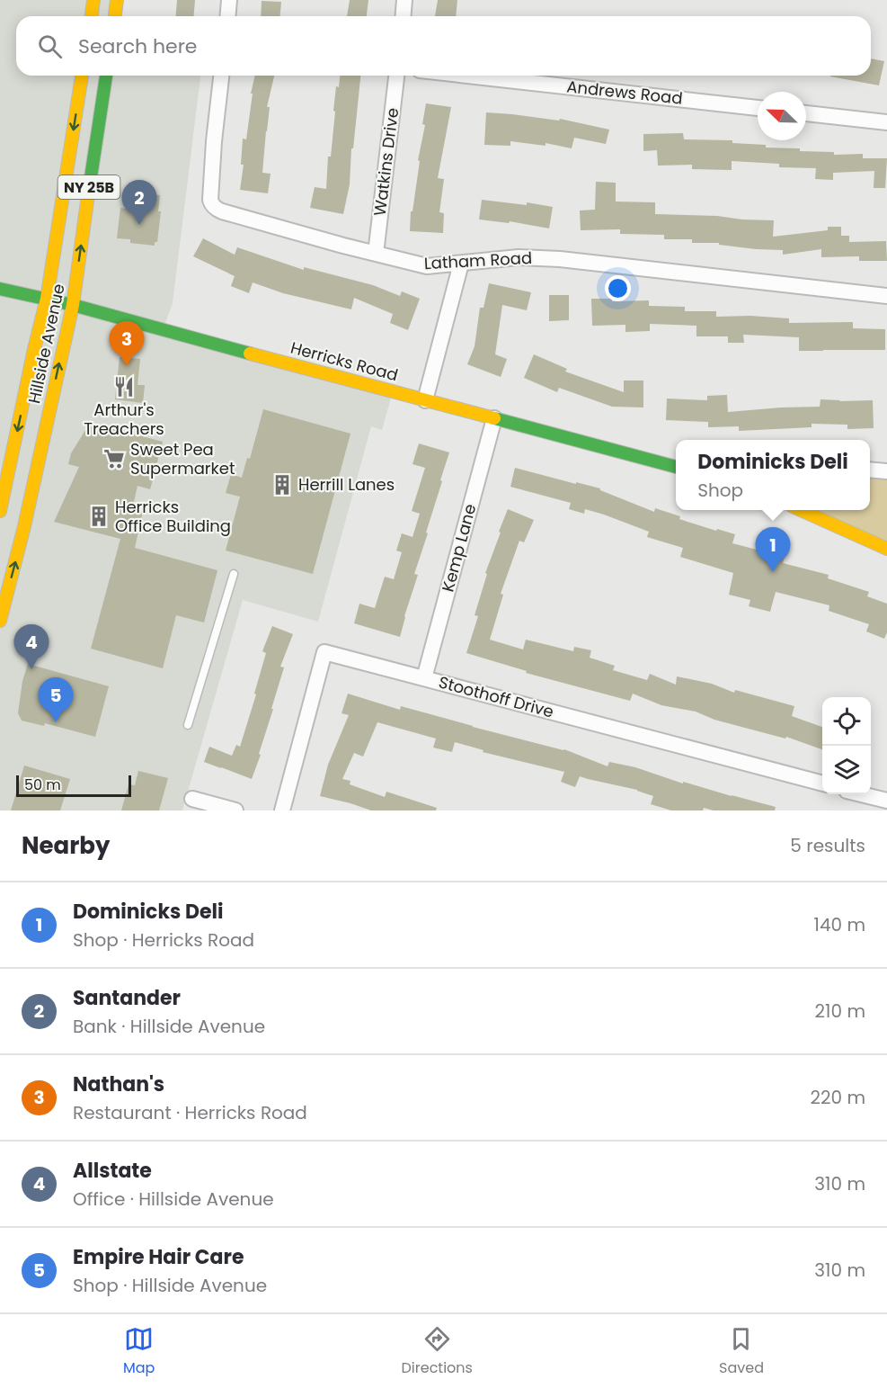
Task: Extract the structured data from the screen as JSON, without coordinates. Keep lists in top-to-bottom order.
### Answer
{
  "streets": {
    "main road": ["NY 25B", "Hillside Avenue", "Herricks Road"],
    "street": [
      "Andrews Road",
      "Watkins Drive",
      "Latham Road",
      "Kemp Lane",
      "Stoothoff Drive"
    ]
  },
  "crossings": [
    ["Watkins Drive", "Latham Road"],
    ["Hillside Avenue", "Herricks Road"],
    ["Herricks Road", "Kemp Lane"],
    ["Kemp Lane", "Stoothoff Drive"]
  ],
  "places": {
    "restaurant": ["Arthur's Treachers"],
    "supermarket": ["Sweet Pea Supermarket"],
    "building": ["Herrill Lanes", "Herricks Office Building"]
  },
  "scale_bar": "50 m",
  "north": "top left",
  "page": {
    "search": "Search here",
    "pins": [
      "2",
      "3",
      "1",
      "4",
      "5"
    ],
    "popup": ["Dominicks Deli", "Shop"],
    "scale": "50 m",
    "heading": ["Nearby", "5 results"],
    "list": [
      {
        "mark": "1",
        "name": "Dominicks Deli",
        "note": "Shop · Herricks Road",
        "value": "140 m"
      },
      {
        "mark": "2",
        "name": "Santander",
        "note": "Bank · Hillside Avenue",
        "value": "210 m"
      },
      {
        "mark": "3",
        "name": "Nathan's",
        "note": "Restaurant · Herricks Road",
        "value": "220 m"
      },
      {
        "mark": "4",
        "name": "Allstate",
        "note": "Office · Hillside Avenue",
        "value": "310 m"
      },
      {
        "mark": "5",
        "name": "Empire Hair Care",
        "note": "Shop · Hillside Avenue",
        "value": "310 m"
      }
    ],
    "nav": ["Map", "Directions", "Saved"]
  }
}
